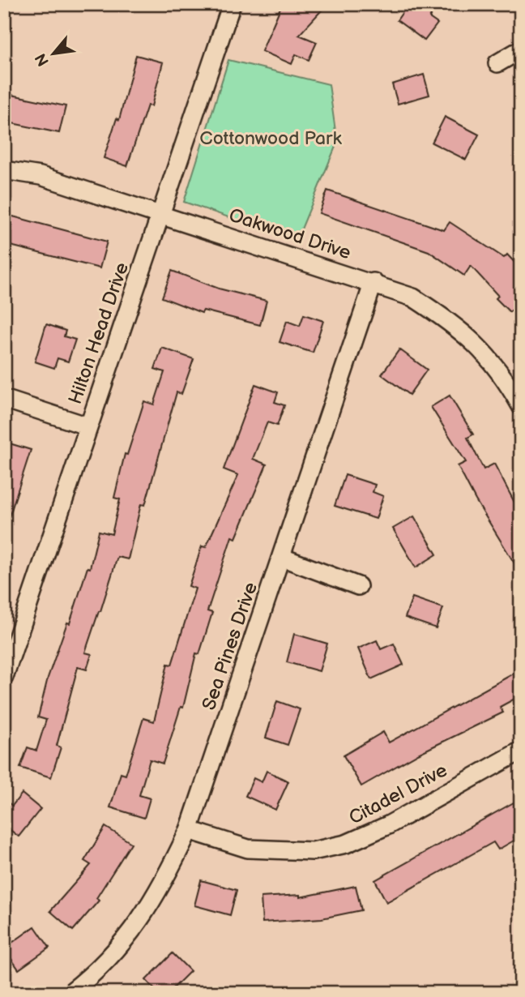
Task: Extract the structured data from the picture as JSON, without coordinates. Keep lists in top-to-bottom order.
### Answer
{
  "streets": {
    "street": [
      "Oakwood Drive",
      "Hilton Head Drive",
      "Sea Pines Drive",
      "Citadel Drive"
    ]
  },
  "crossings": [
    ["Oakwood Drive", "Hilton Head Drive"],
    ["Oakwood Drive", "Sea Pines Drive"],
    ["Sea Pines Drive", "Citadel Drive"]
  ],
  "parks": ["Cottonwood Park"],
  "north": "bottom left"
}
